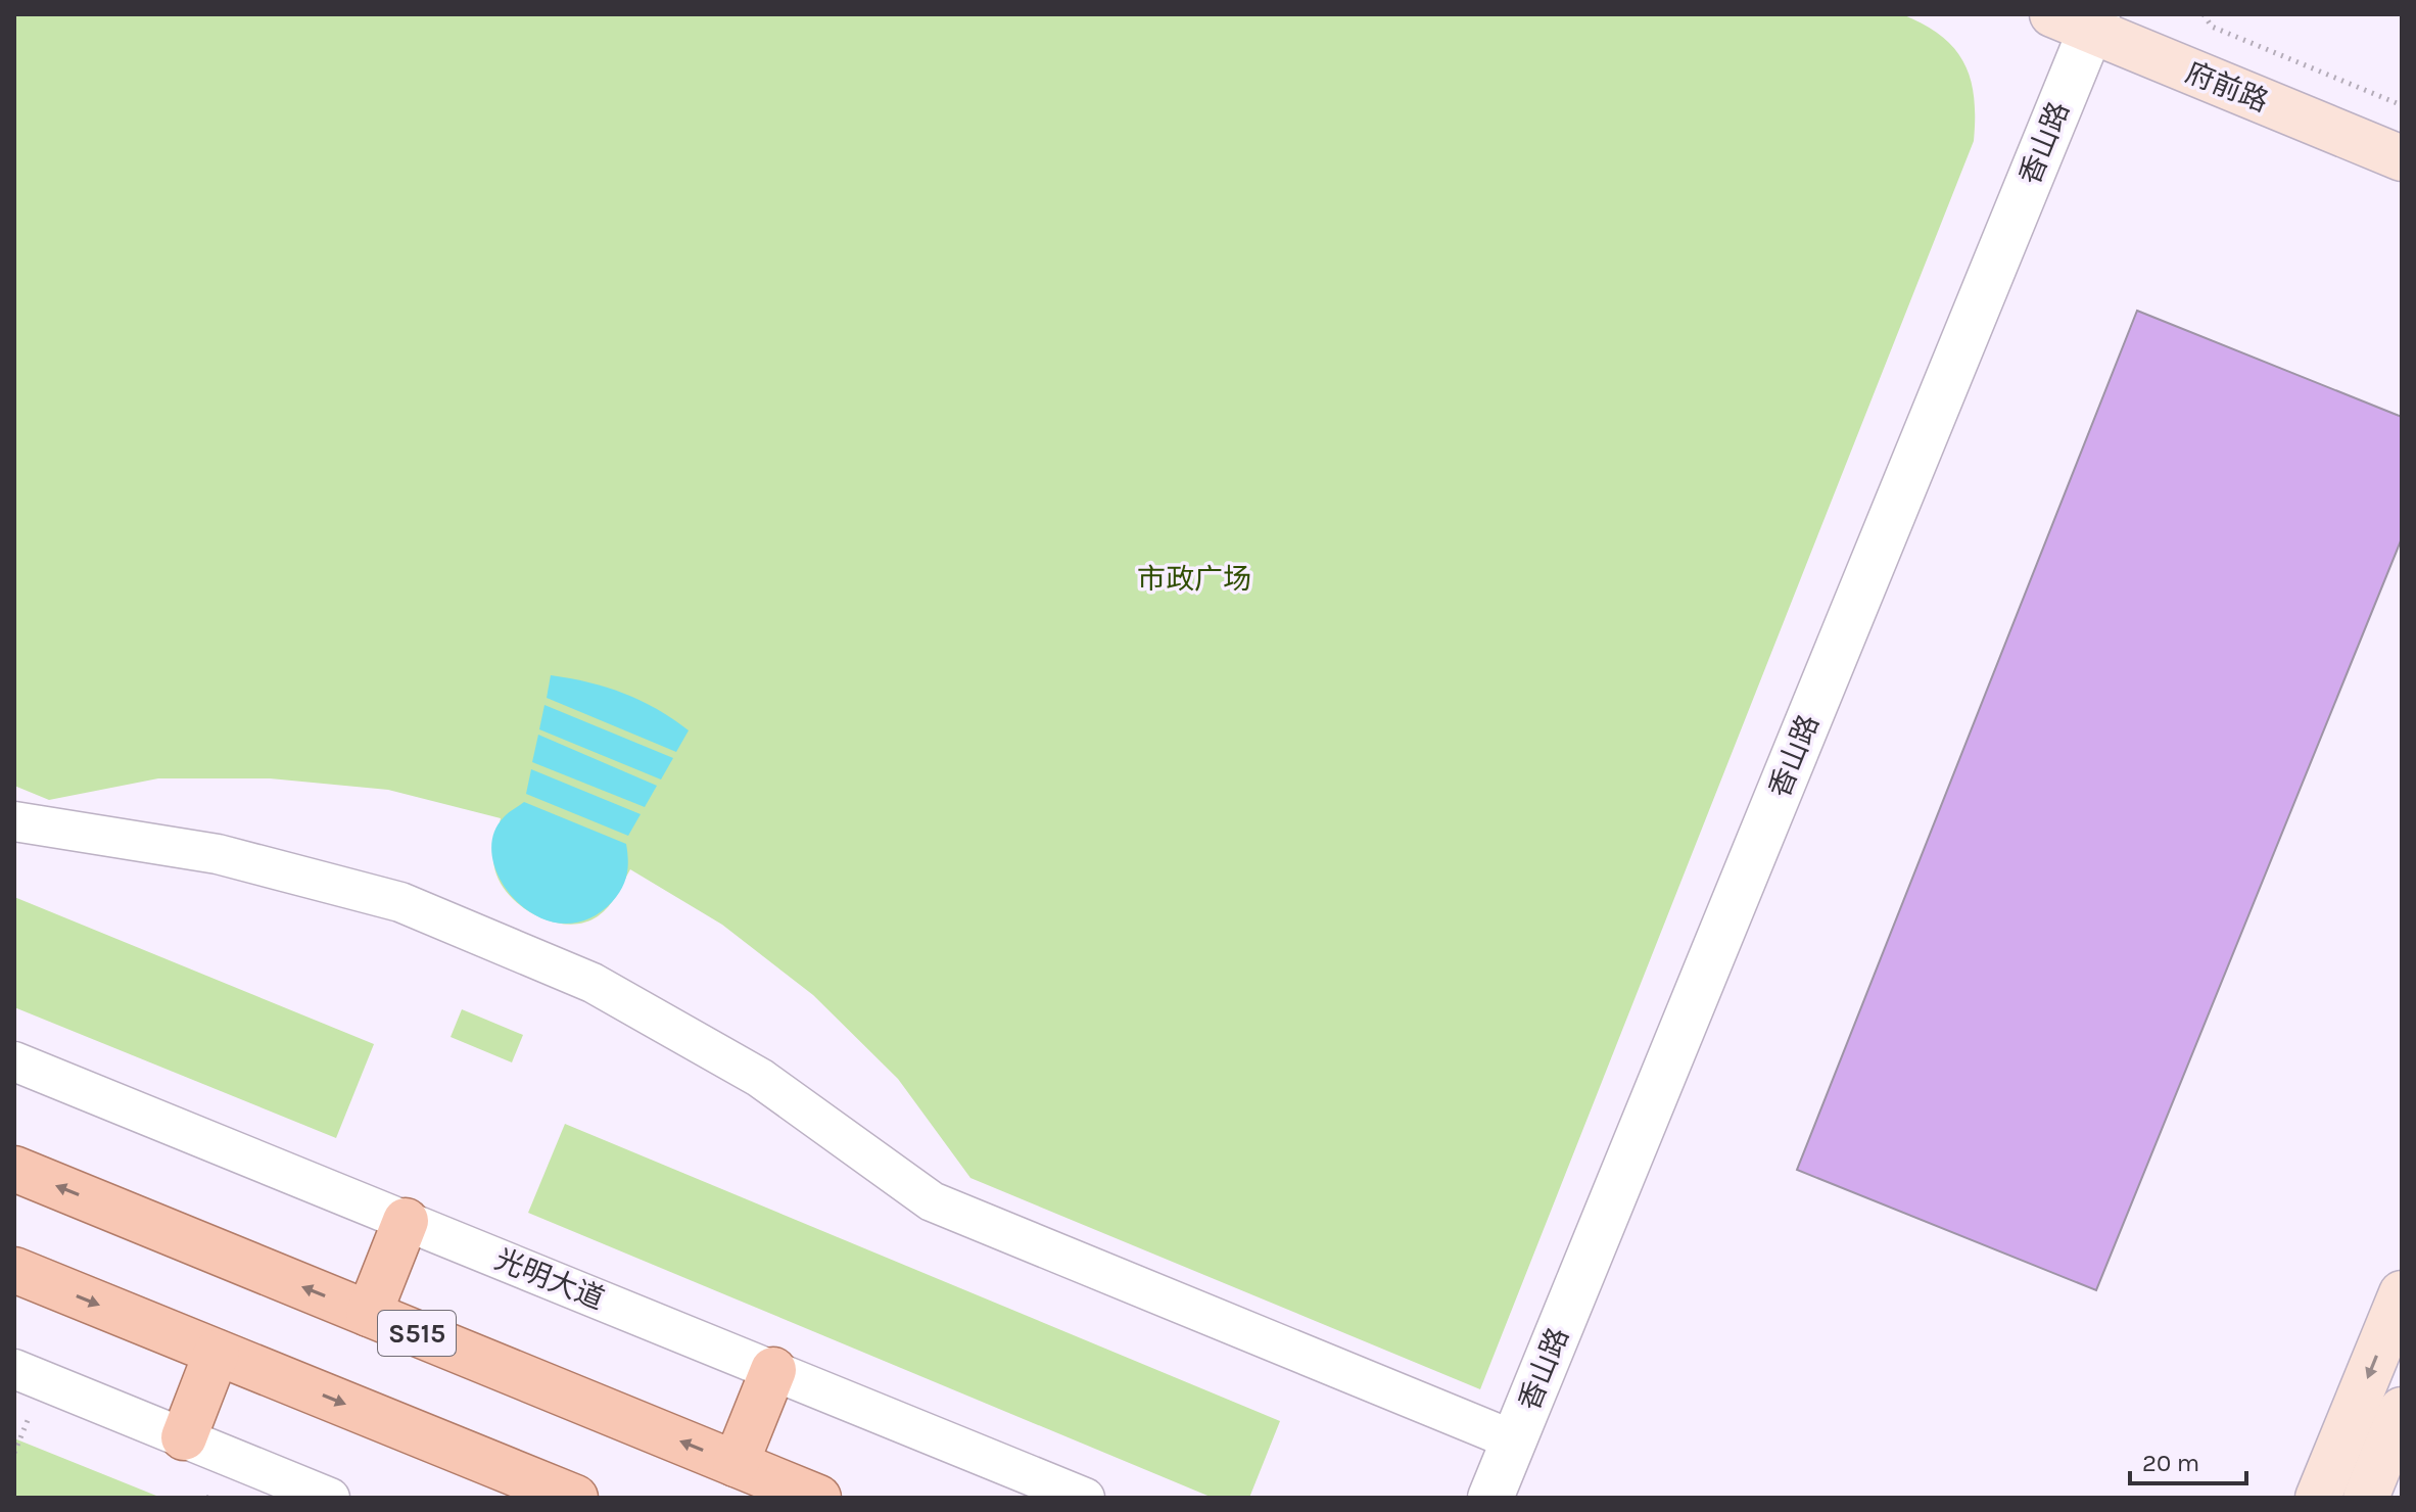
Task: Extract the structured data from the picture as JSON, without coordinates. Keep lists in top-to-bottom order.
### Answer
{
  "streets": {
    "main road": ["府前路", "S515"],
    "street": ["香山路", "光明大道"]
  },
  "crossings": [
    ["府前路", "香山路"]
  ],
  "parks": ["市政广场"],
  "scale_bar": "20 m"
}
